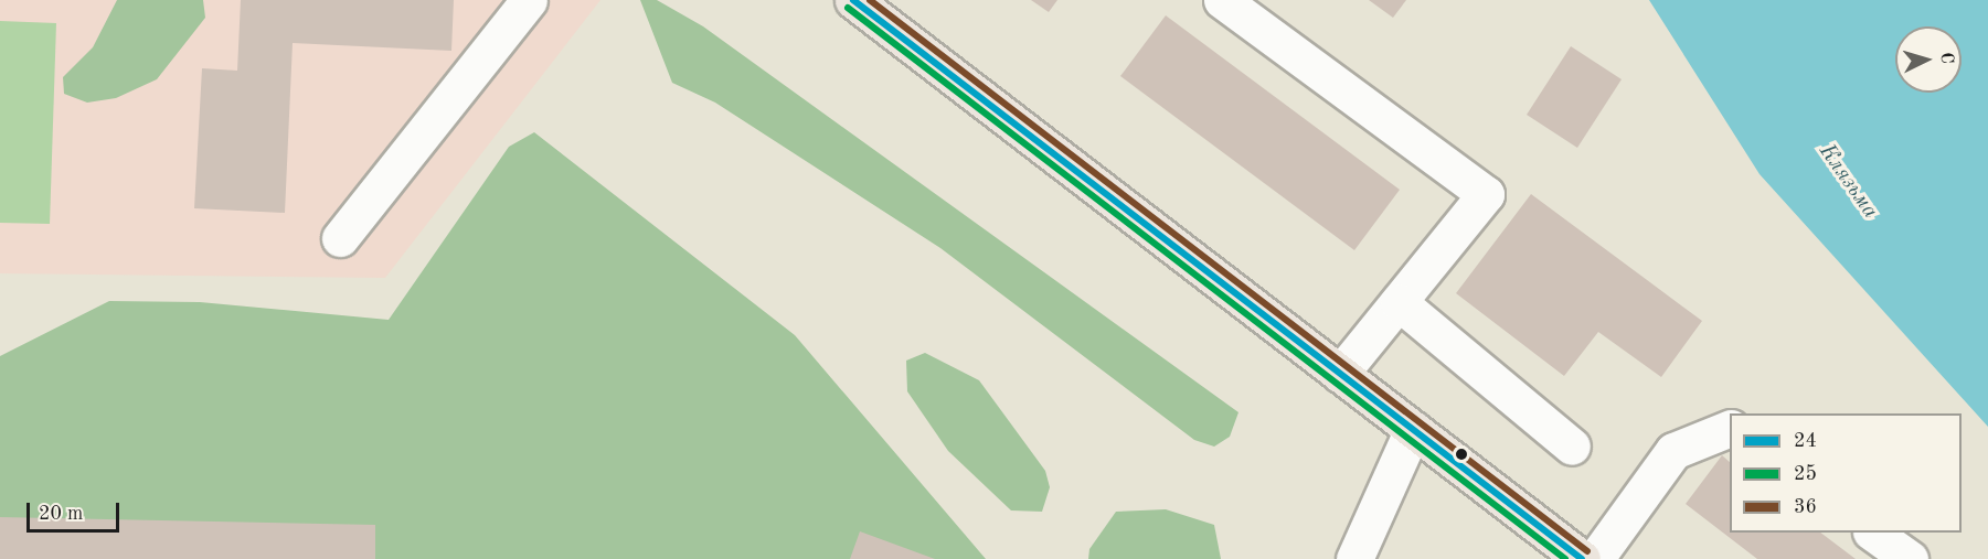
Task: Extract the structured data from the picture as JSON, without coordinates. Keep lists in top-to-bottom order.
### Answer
{
  "water": ["Клязьма"],
  "lines": ["transit line 24", "transit line 36", "transit line 25"],
  "legend": ["24", "25", "36"],
  "scale_bar": "20 m",
  "north": "right"
}
